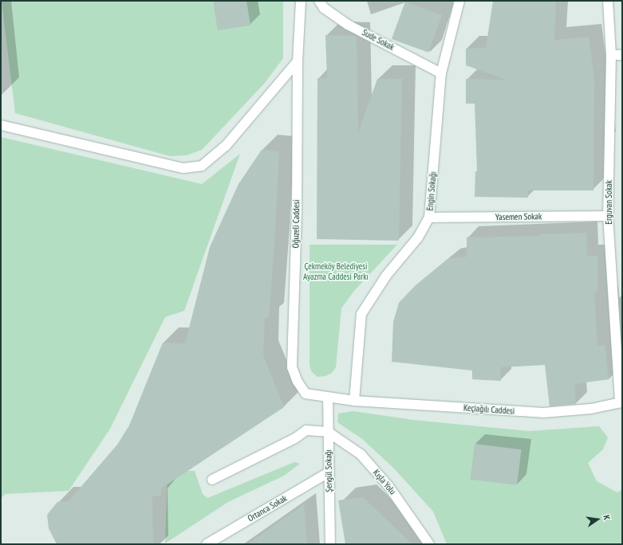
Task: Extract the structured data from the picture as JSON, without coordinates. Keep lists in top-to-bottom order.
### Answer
{
  "streets": {
    "street": [
      "Sude Sokak",
      "Engin Sokağı",
      "Erguvan Sokak",
      "Yasemen Sokak",
      "Oğuzeli Caddesi",
      "Keçiağılı Caddesi",
      "Şengül Sokağı",
      "Kışla Yolu",
      "Ortanca Sokak"
    ]
  },
  "crossings": [
    ["Sude Sokak", "Engin Sokağı"],
    ["Engin Sokağı", "Yasemen Sokak"],
    ["Engin Sokağı", "Oğuzeli Caddesi"],
    ["Engin Sokağı", "Keçiağılı Caddesi"],
    ["Erguvan Sokak", "Yasemen Sokak"],
    ["Erguvan Sokak", "Keçiağılı Caddesi"],
    ["Oğuzeli Caddesi", "Keçiağılı Caddesi"],
    ["Oğuzeli Caddesi", "Şengül Sokağı"],
    ["Şengül Sokağı", "Kışla Yolu"],
    ["Şengül Sokağı", "Ortanca Sokak"]
  ],
  "parks": ["Çekmeköy Belediyesi Ayazma Caddesi Parkı"],
  "north": "right"
}
